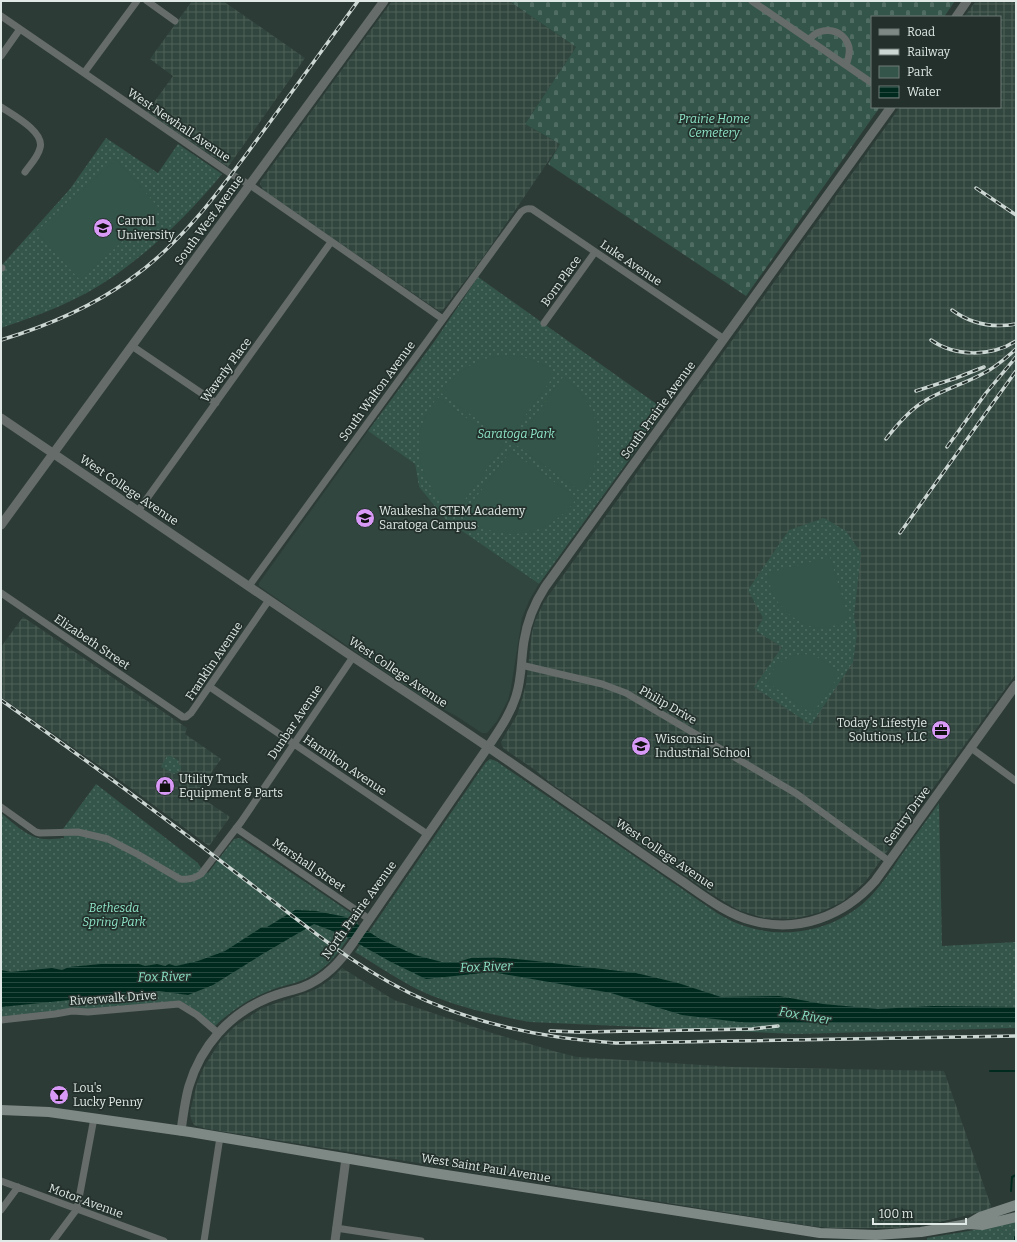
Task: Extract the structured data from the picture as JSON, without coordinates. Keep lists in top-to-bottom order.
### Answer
{
  "streets": {
    "main road": ["West Saint Paul Avenue"],
    "street": [
      "West Newhall Avenue",
      "South West Avenue",
      "Luke Avenue",
      "Born Place",
      "Waverly Place",
      "South Walton Avenue",
      "South Prairie Avenue",
      "West College Avenue",
      "Elizabeth Street",
      "Franklin Avenue",
      "Philip Drive",
      "Dunbar Avenue",
      "Hamilton Avenue",
      "Sentry Drive",
      "Marshall Street",
      "North Prairie Avenue",
      "Riverwalk Drive",
      "Motor Avenue"
    ]
  },
  "crossings": [
    ["West Newhall Avenue", "South West Avenue"],
    ["West Newhall Avenue", "Waverly Place"],
    ["West Newhall Avenue", "South Walton Avenue"],
    ["South West Avenue", "West College Avenue"],
    ["Luke Avenue", "Born Place"],
    ["Luke Avenue", "South Walton Avenue"],
    ["Luke Avenue", "South Prairie Avenue"],
    ["Waverly Place", "West College Avenue"],
    ["South Walton Avenue", "West College Avenue"],
    ["South Prairie Avenue", "West College Avenue"],
    ["South Prairie Avenue", "Philip Drive"],
    ["South Prairie Avenue", "North Prairie Avenue"],
    ["West College Avenue", "Franklin Avenue"],
    ["West College Avenue", "Dunbar Avenue"],
    ["West College Avenue", "Sentry Drive"],
    ["West College Avenue", "North Prairie Avenue"],
    ["Elizabeth Street", "Franklin Avenue"],
    ["Franklin Avenue", "Hamilton Avenue"],
    ["Philip Drive", "Sentry Drive"],
    ["Dunbar Avenue", "Hamilton Avenue"],
    ["Dunbar Avenue", "Marshall Street"],
    ["Hamilton Avenue", "North Prairie Avenue"],
    ["Marshall Street", "North Prairie Avenue"],
    ["North Prairie Avenue", "Riverwalk Drive"],
    ["North Prairie Avenue", "West Saint Paul Avenue"]
  ],
  "water": ["Fox River"],
  "parks": ["Prairie Home Cemetery", "Saratoga Park", "Bethesda Spring Park"],
  "places": {
    "school or university": ["Carroll University", "Waukesha STEM Academy Saratoga Campus", "Wisconsin Industrial School"],
    "office": ["Today's Lifestyle Solutions, LLC"],
    "shop": ["Utility Truck Equipment & Parts"],
    "bar": ["Lou's Lucky Penny"]
  },
  "legend": [
    "Road",
    "Railway",
    "Park",
    "Water"
  ],
  "scale_bar": "100 m"
}
